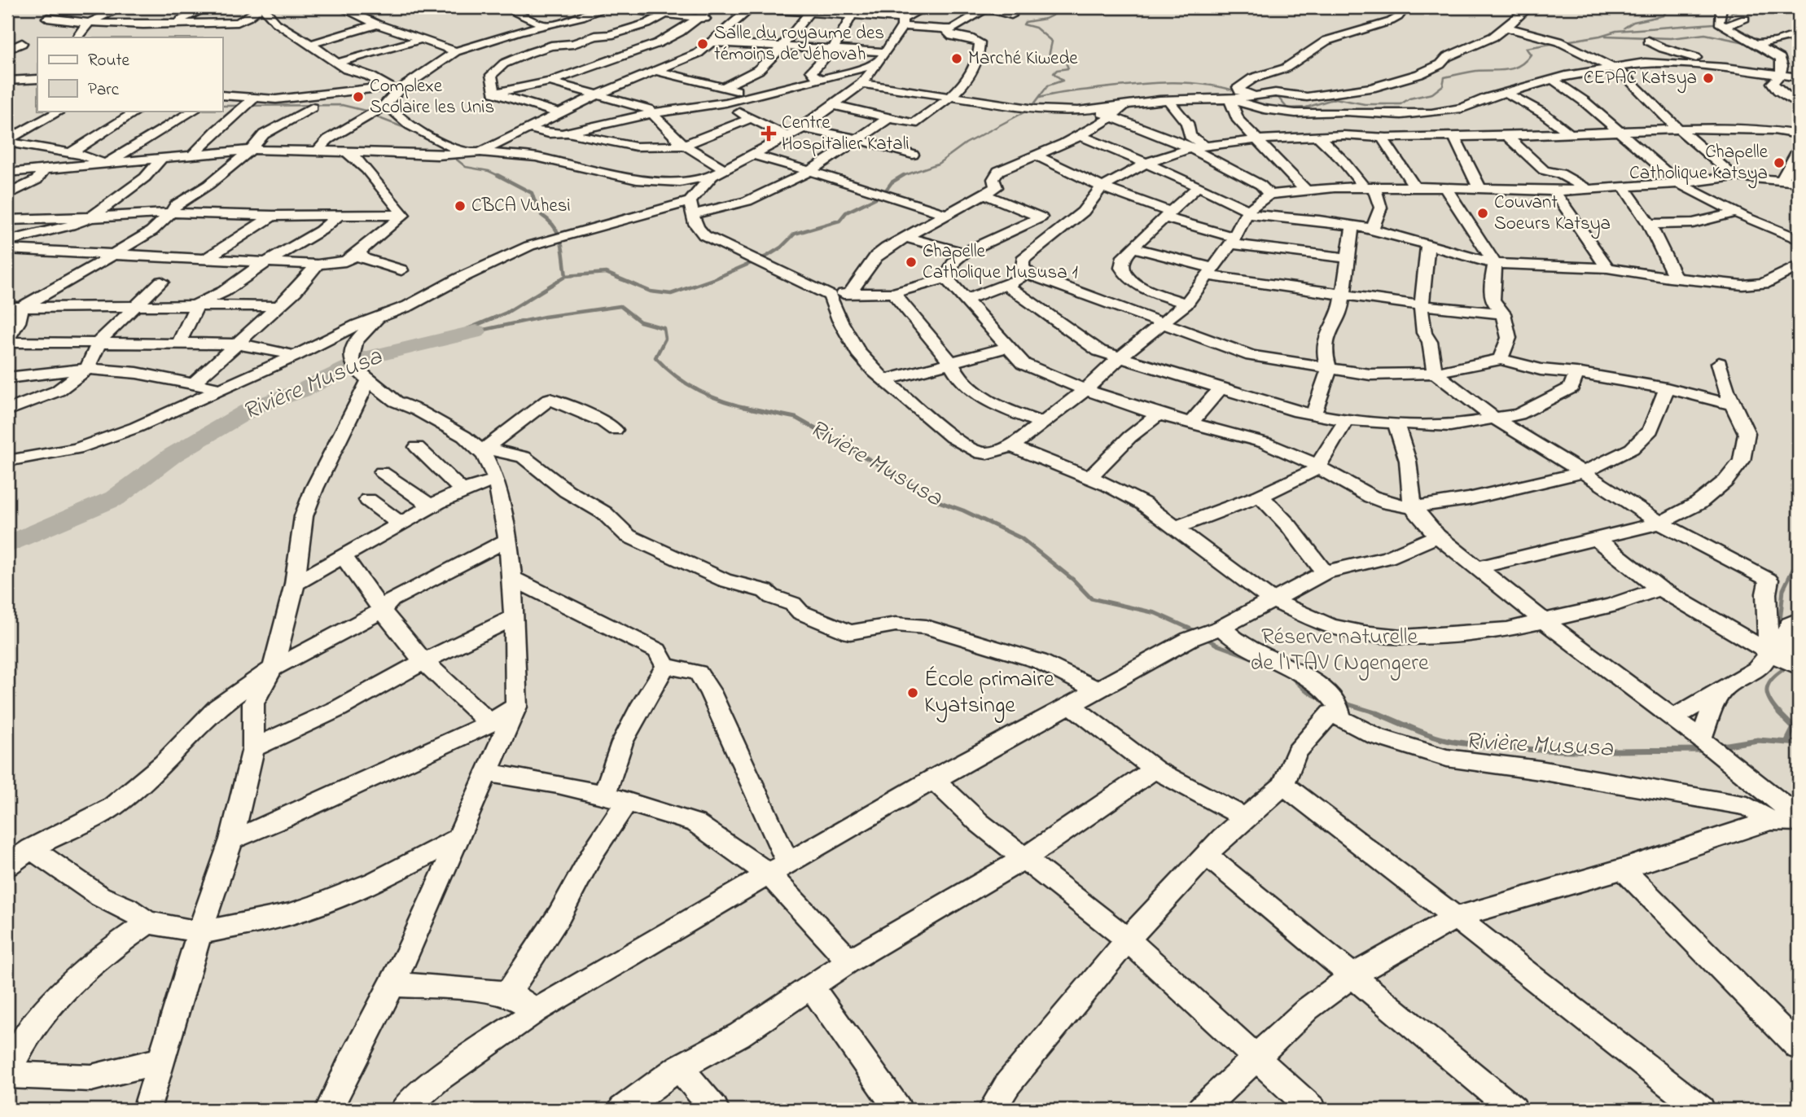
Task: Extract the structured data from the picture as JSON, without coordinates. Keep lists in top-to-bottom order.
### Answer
{
  "water": ["Rivière Mususa"],
  "parks": ["Réserve naturelle de l'ITAV (Ngengere"],
  "places": {
    "other": [
      "Salle du royaume des témoins de Jéhovah",
      "Marché Kiwede",
      "CEPAC Katsya",
      "Complexe Scolaire les Unis",
      "Chapelle Catholique Katsya",
      "CBCA Vuhesi",
      "Couvant Soeurs Katsya",
      "Chapelle Catholique Mususa 1",
      "École primaire Kyatsinge"
    ],
    "health": ["Centre Hospitalier Katali"]
  },
  "legend": ["Route", "Parc"]
}
